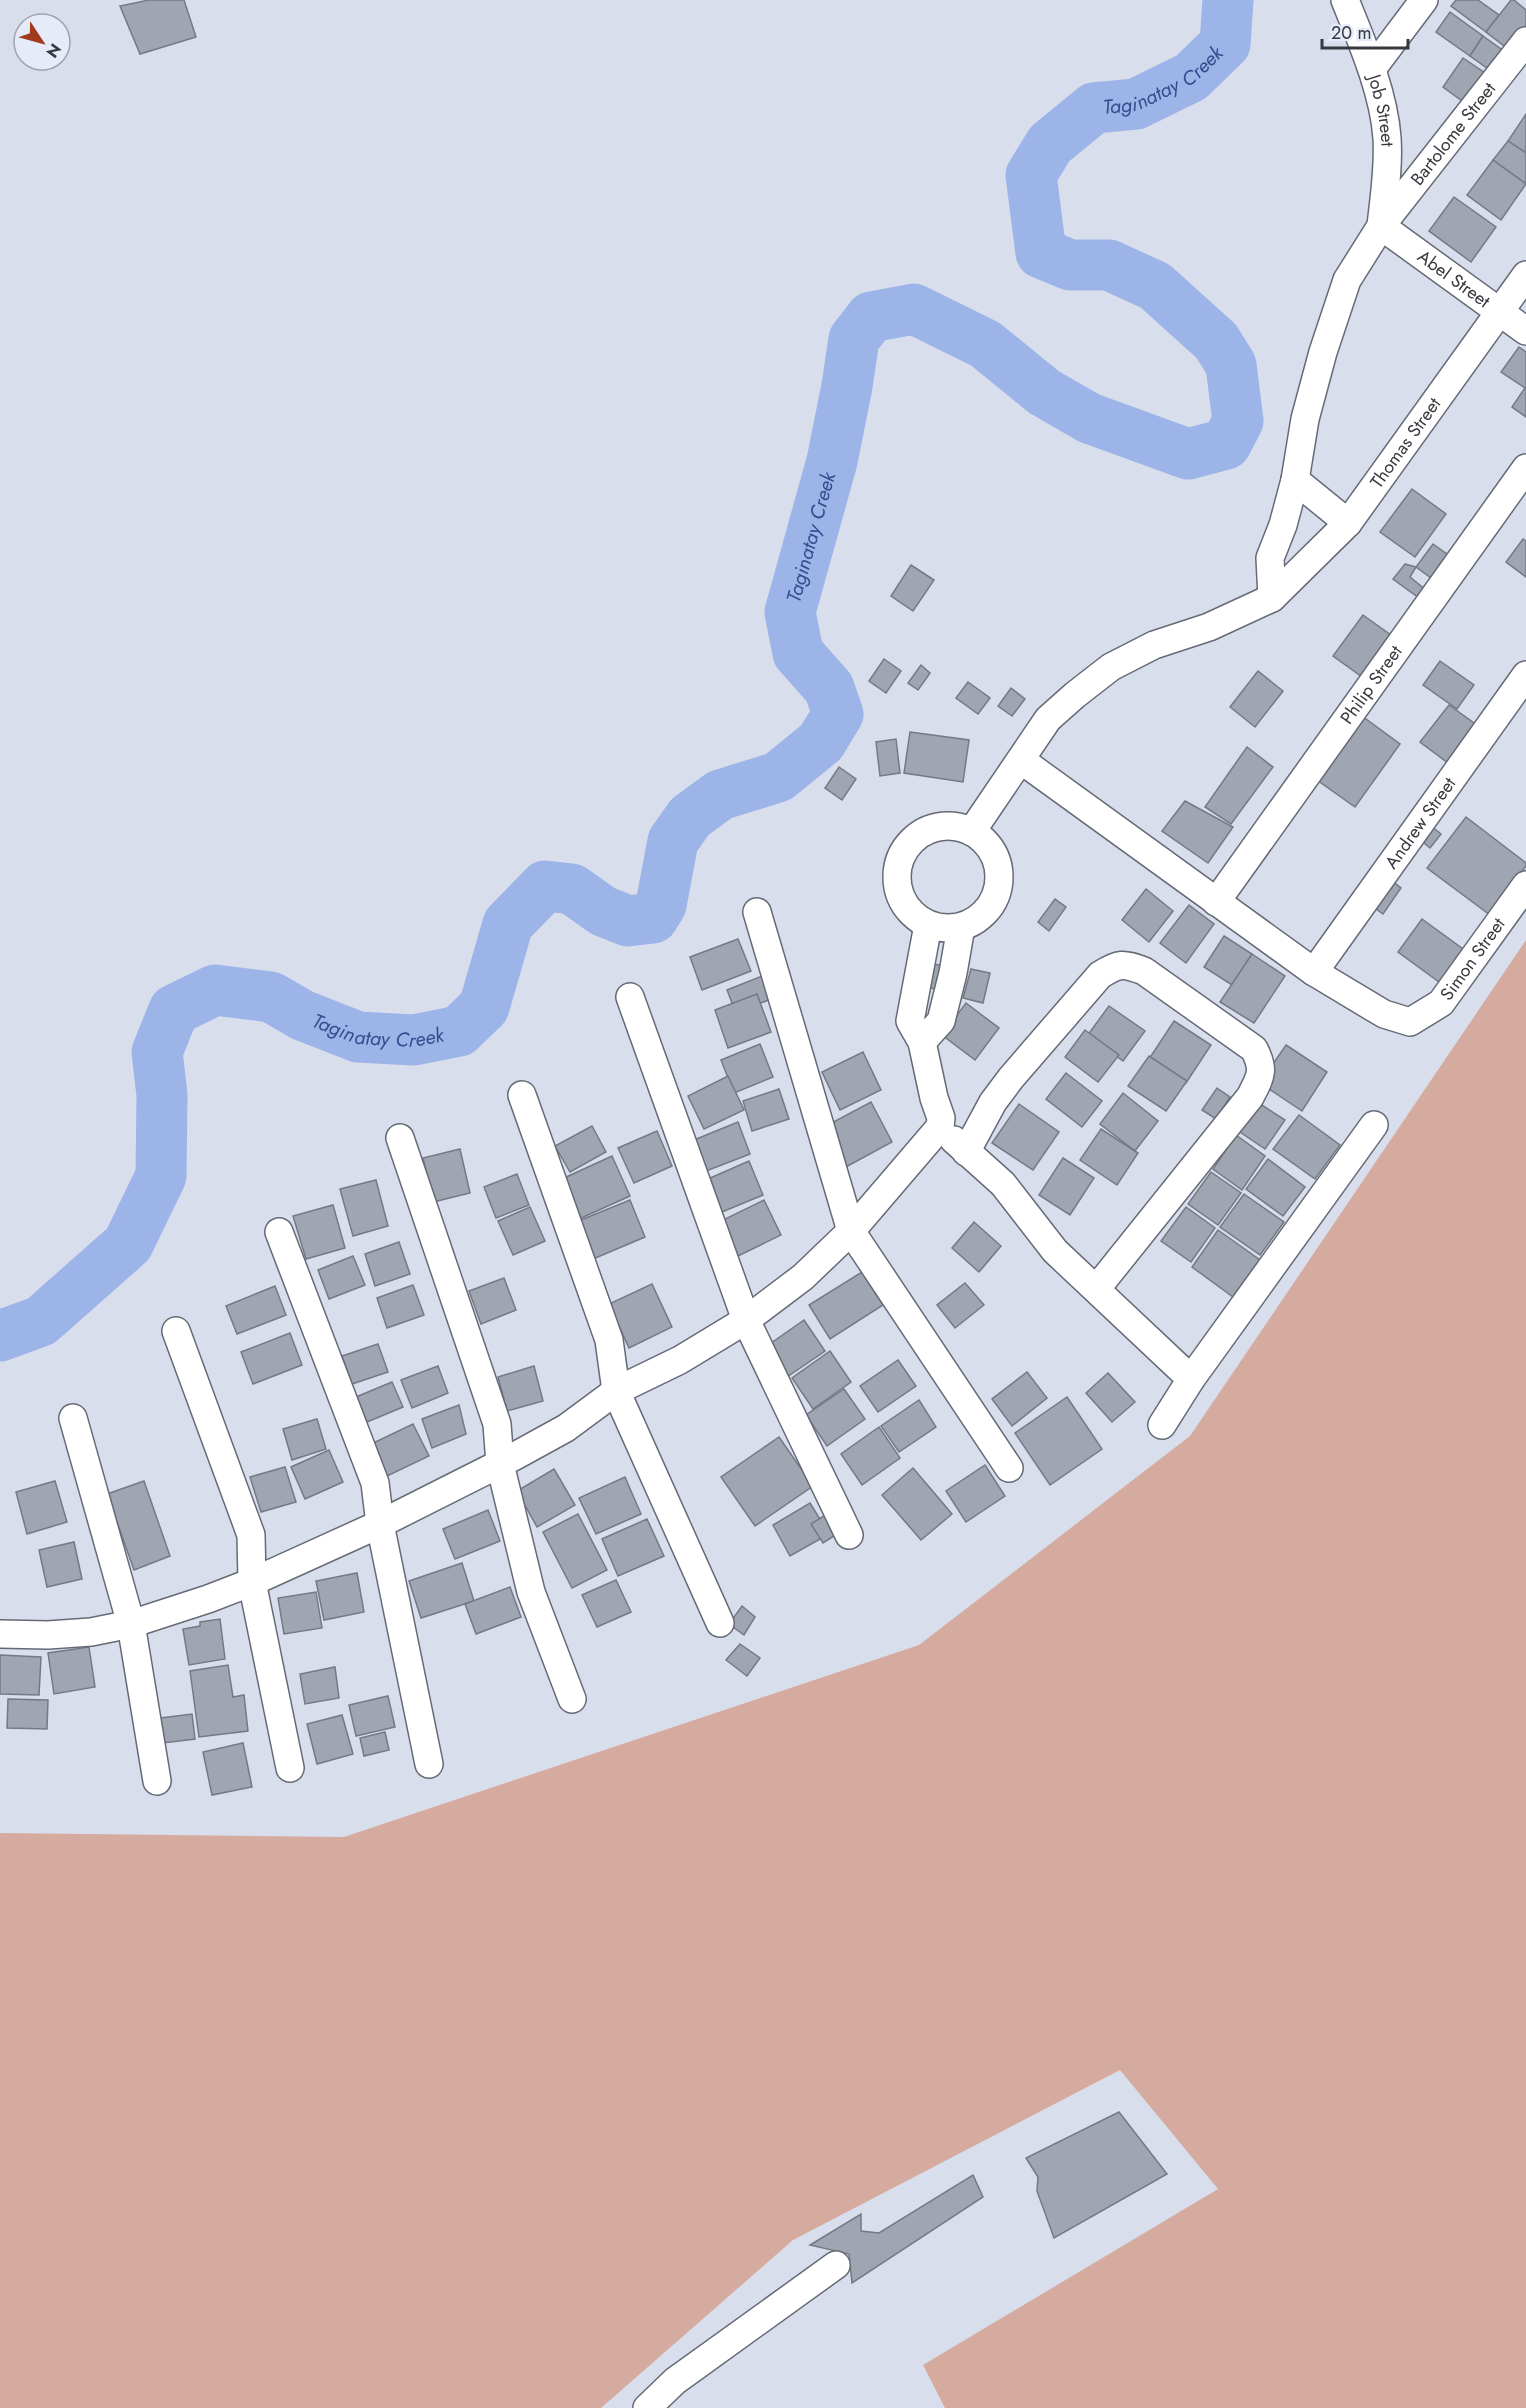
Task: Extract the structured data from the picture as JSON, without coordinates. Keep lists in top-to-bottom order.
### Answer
{
  "streets": {
    "street": [
      "Job Street",
      "Bartolome Street",
      "Abel Street",
      "Thomas Street",
      "Philip Street",
      "Andrew Street",
      "Simon Street"
    ]
  },
  "crossings": [
    ["Job Street", "Bartolome Street"],
    ["Job Street", "Abel Street"],
    ["Bartolome Street", "Abel Street"],
    ["Bartolome Street", "Thomas Street"],
    ["Abel Street", "Thomas Street"],
    ["Andrew Street", "Simon Street"]
  ],
  "water": ["Taginatay Creek"],
  "scale_bar": "20 m",
  "north": "bottom right"
}
